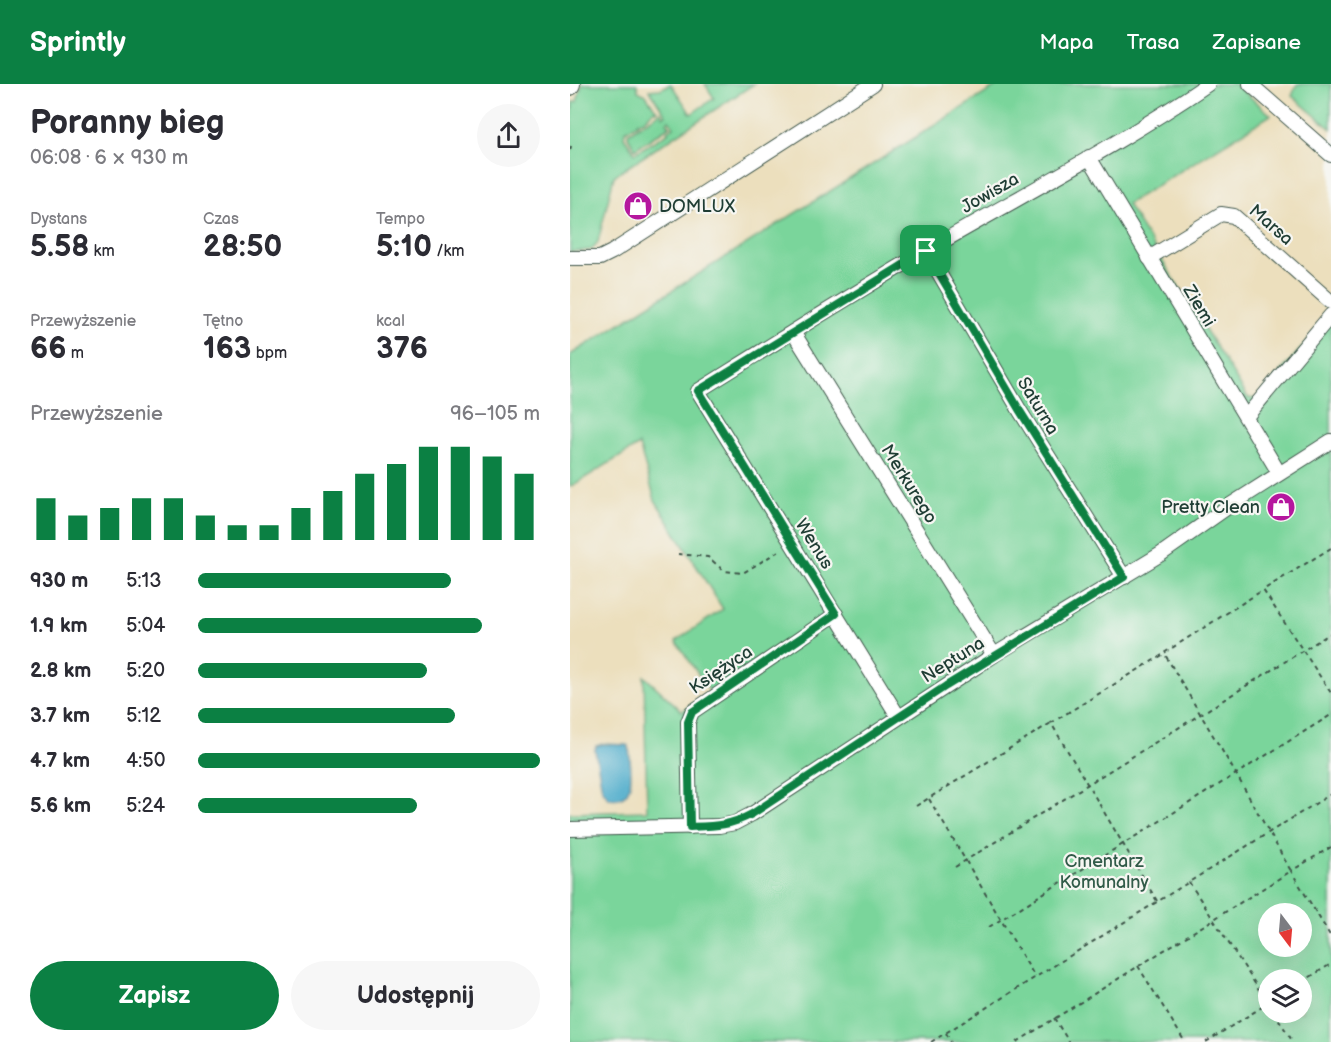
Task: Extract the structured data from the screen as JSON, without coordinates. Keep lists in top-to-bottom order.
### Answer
{
  "streets": {
    "street": [
      "Jowisza",
      "Marsa",
      "Ziemi",
      "Saturna",
      "Merkurego",
      "Wenus",
      "Neptuna",
      "Księżyca"
    ]
  },
  "crossings": [
    ["Jowisza", "Ziemi"],
    ["Jowisza", "Saturna"],
    ["Jowisza", "Merkurego"],
    ["Jowisza", "Wenus"],
    ["Marsa", "Ziemi"],
    ["Ziemi", "Neptuna"],
    ["Saturna", "Neptuna"],
    ["Merkurego", "Neptuna"],
    ["Wenus", "Neptuna"],
    ["Wenus", "Księżyca"],
    ["Neptuna", "Księżyca"]
  ],
  "parks": ["Cmentarz Komunalny"],
  "places": {
    "shop": ["DOMLUX", "Pretty Clean"]
  },
  "north": "bottom",
  "page": {
    "header": "Sprintly",
    "nav": ["Mapa", "Trasa", "Zapisane"],
    "heading": ["Poranny bieg", "06:08 · 6 × 930 m"],
    "stats": [
      ["Dystans", "5.58 km"],
      ["Czas", "28:50"],
      ["Tempo", "5:10 /km"],
      ["Przewyższenie", "66 m"],
      ["Tętno", "163 bpm"],
      ["kcal", "376"]
    ],
    "chart": ["Przewyższenie", "96–105 m"],
    "list": [
      {
        "name": "930 m",
        "note": "5:13"
      },
      {
        "name": "1.9 km",
        "note": "5:04"
      },
      {
        "name": "2.8 km",
        "note": "5:20"
      },
      {
        "name": "3.7 km",
        "note": "5:12"
      },
      {
        "name": "4.7 km",
        "note": "4:50"
      },
      {
        "name": "5.6 km",
        "note": "5:24"
      }
    ],
    "buttons": ["Zapisz", "Udostępnij"]
  }
}
